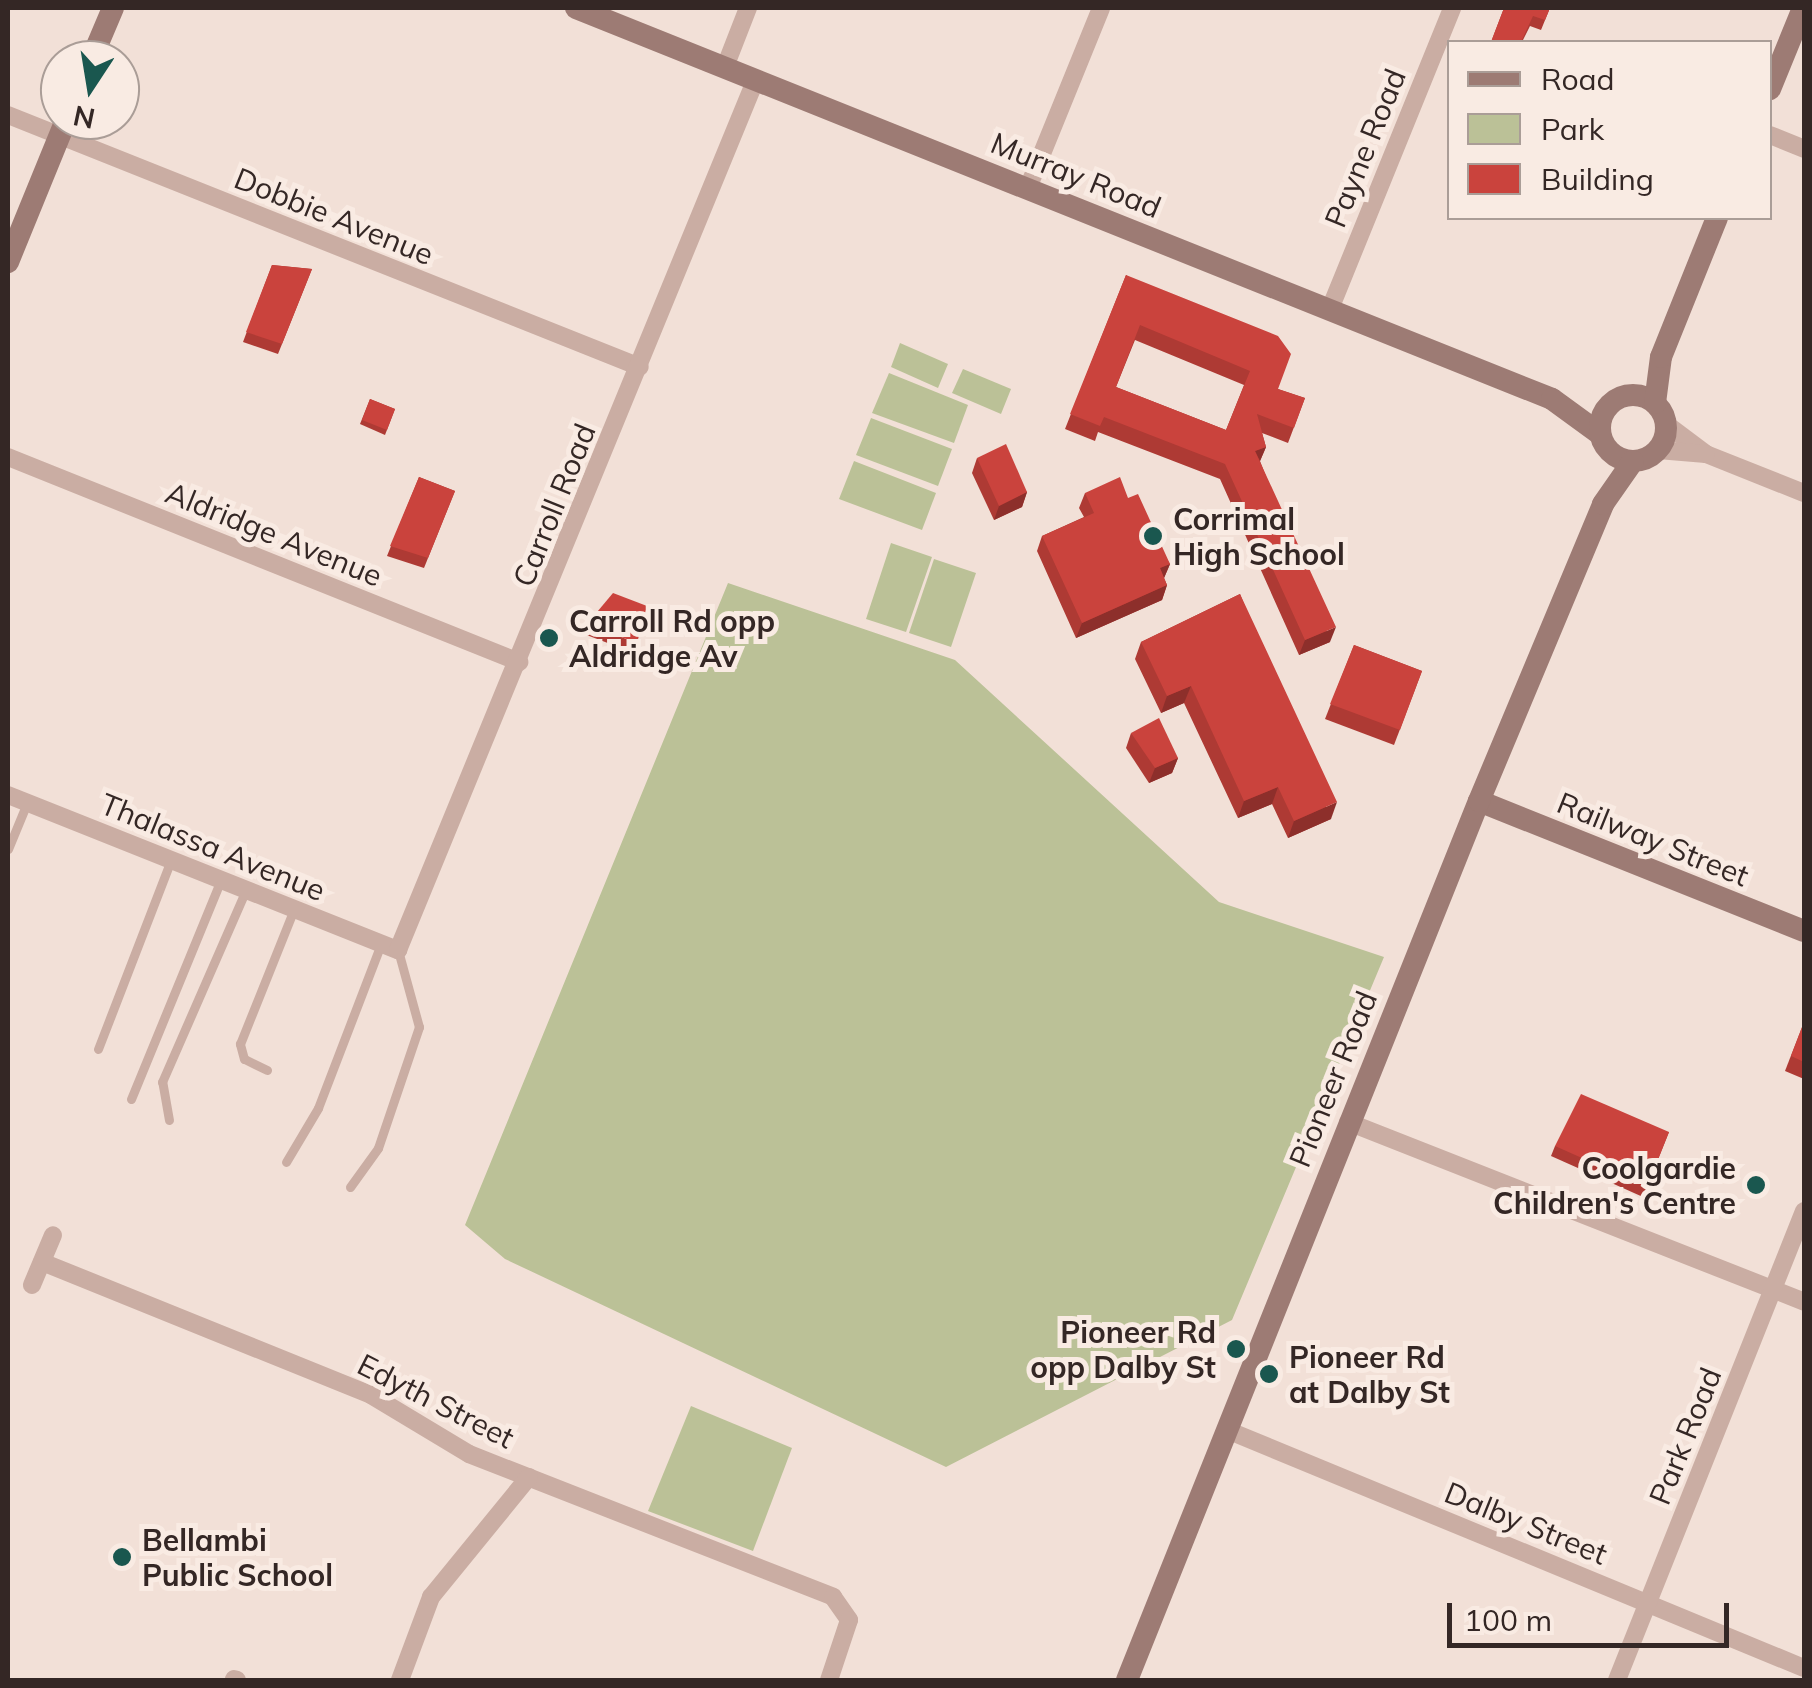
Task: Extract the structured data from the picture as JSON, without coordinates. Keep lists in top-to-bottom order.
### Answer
{
  "streets": {
    "main road": ["Murray Road", "Railway Street", "Pioneer Road"],
    "street": [
      "Payne Road",
      "Dobbie Avenue",
      "Carroll Road",
      "Aldridge Avenue",
      "Thalassa Avenue",
      "Edyth Street",
      "Park Road",
      "Dalby Street"
    ]
  },
  "crossings": [
    ["Payne Road", "Murray Road"],
    ["Murray Road", "Carroll Road"],
    ["Murray Road", "Pioneer Road"],
    ["Dobbie Avenue", "Carroll Road"],
    ["Carroll Road", "Aldridge Avenue"],
    ["Carroll Road", "Thalassa Avenue"],
    ["Railway Street", "Pioneer Road"],
    ["Pioneer Road", "Dalby Street"],
    ["Park Road", "Dalby Street"]
  ],
  "places": [
    "Corrimal High School",
    "Carroll Rd opp Aldridge Av",
    "Coolgardie Children's Centre",
    "Pioneer Rd opp Dalby St",
    "Pioneer Rd at Dalby St",
    "Bellambi Public School"
  ],
  "legend": ["Road", "Park", "Building"],
  "scale_bar": "100 m",
  "north": "bottom"
}
